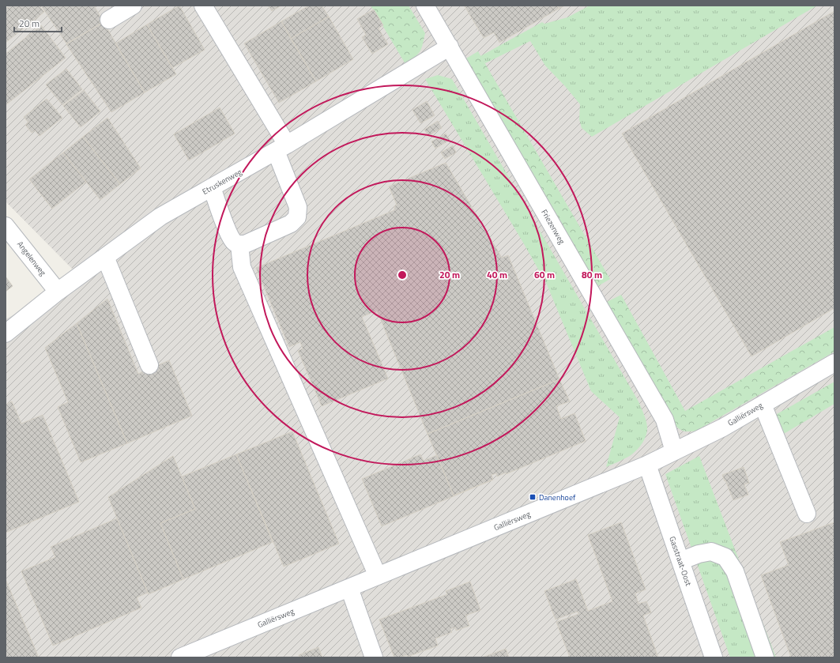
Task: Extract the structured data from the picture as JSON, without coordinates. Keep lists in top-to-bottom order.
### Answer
{
  "streets": {
    "street": [
      "Etruskenweg",
      "Friezenweg",
      "Angelenweg",
      "Galliërsweg",
      "Gasstraat-Oost"
    ]
  },
  "crossings": [
    ["Etruskenweg", "Friezenweg"],
    ["Etruskenweg", "Angelenweg"],
    ["Friezenweg", "Galliërsweg"],
    ["Galliërsweg", "Gasstraat-Oost"]
  ],
  "places": {
    "transit": ["Danenhoef"]
  },
  "scale_bar": "20 m",
  "rings": [
    "20 m",
    "40 m",
    "60 m",
    "80 m"
  ]
}
